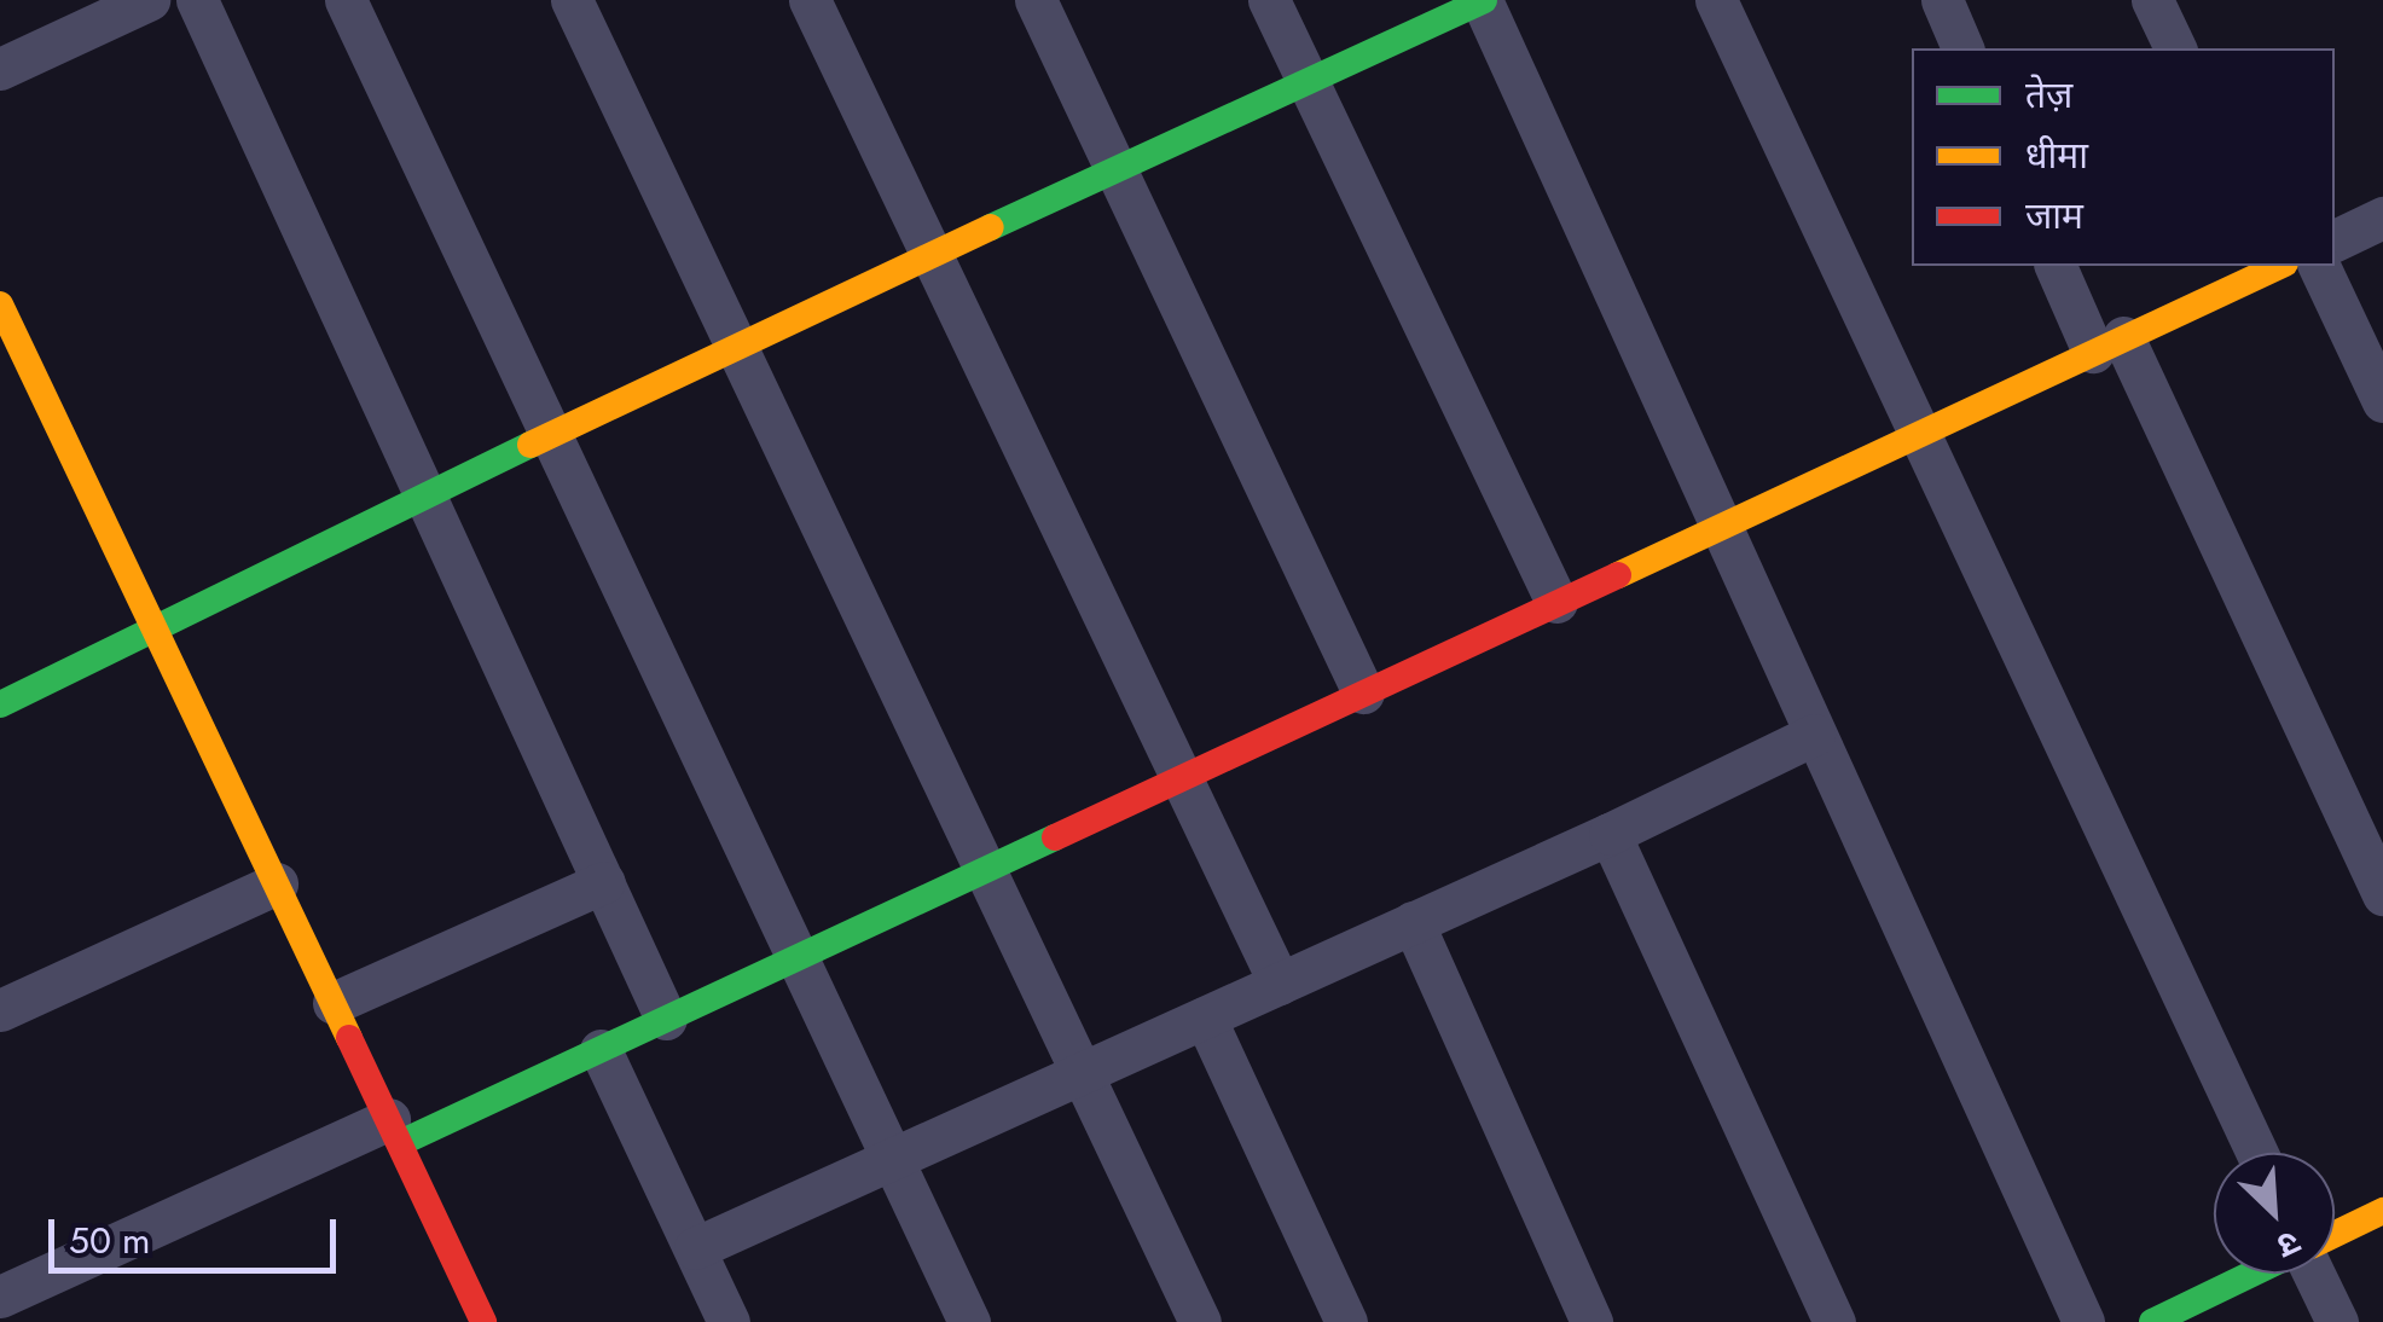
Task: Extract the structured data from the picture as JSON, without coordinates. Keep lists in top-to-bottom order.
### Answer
{
  "legend": ["तेज़", "धीमा", "जाम"],
  "scale_bar": "50 m",
  "north": "bottom right"
}
